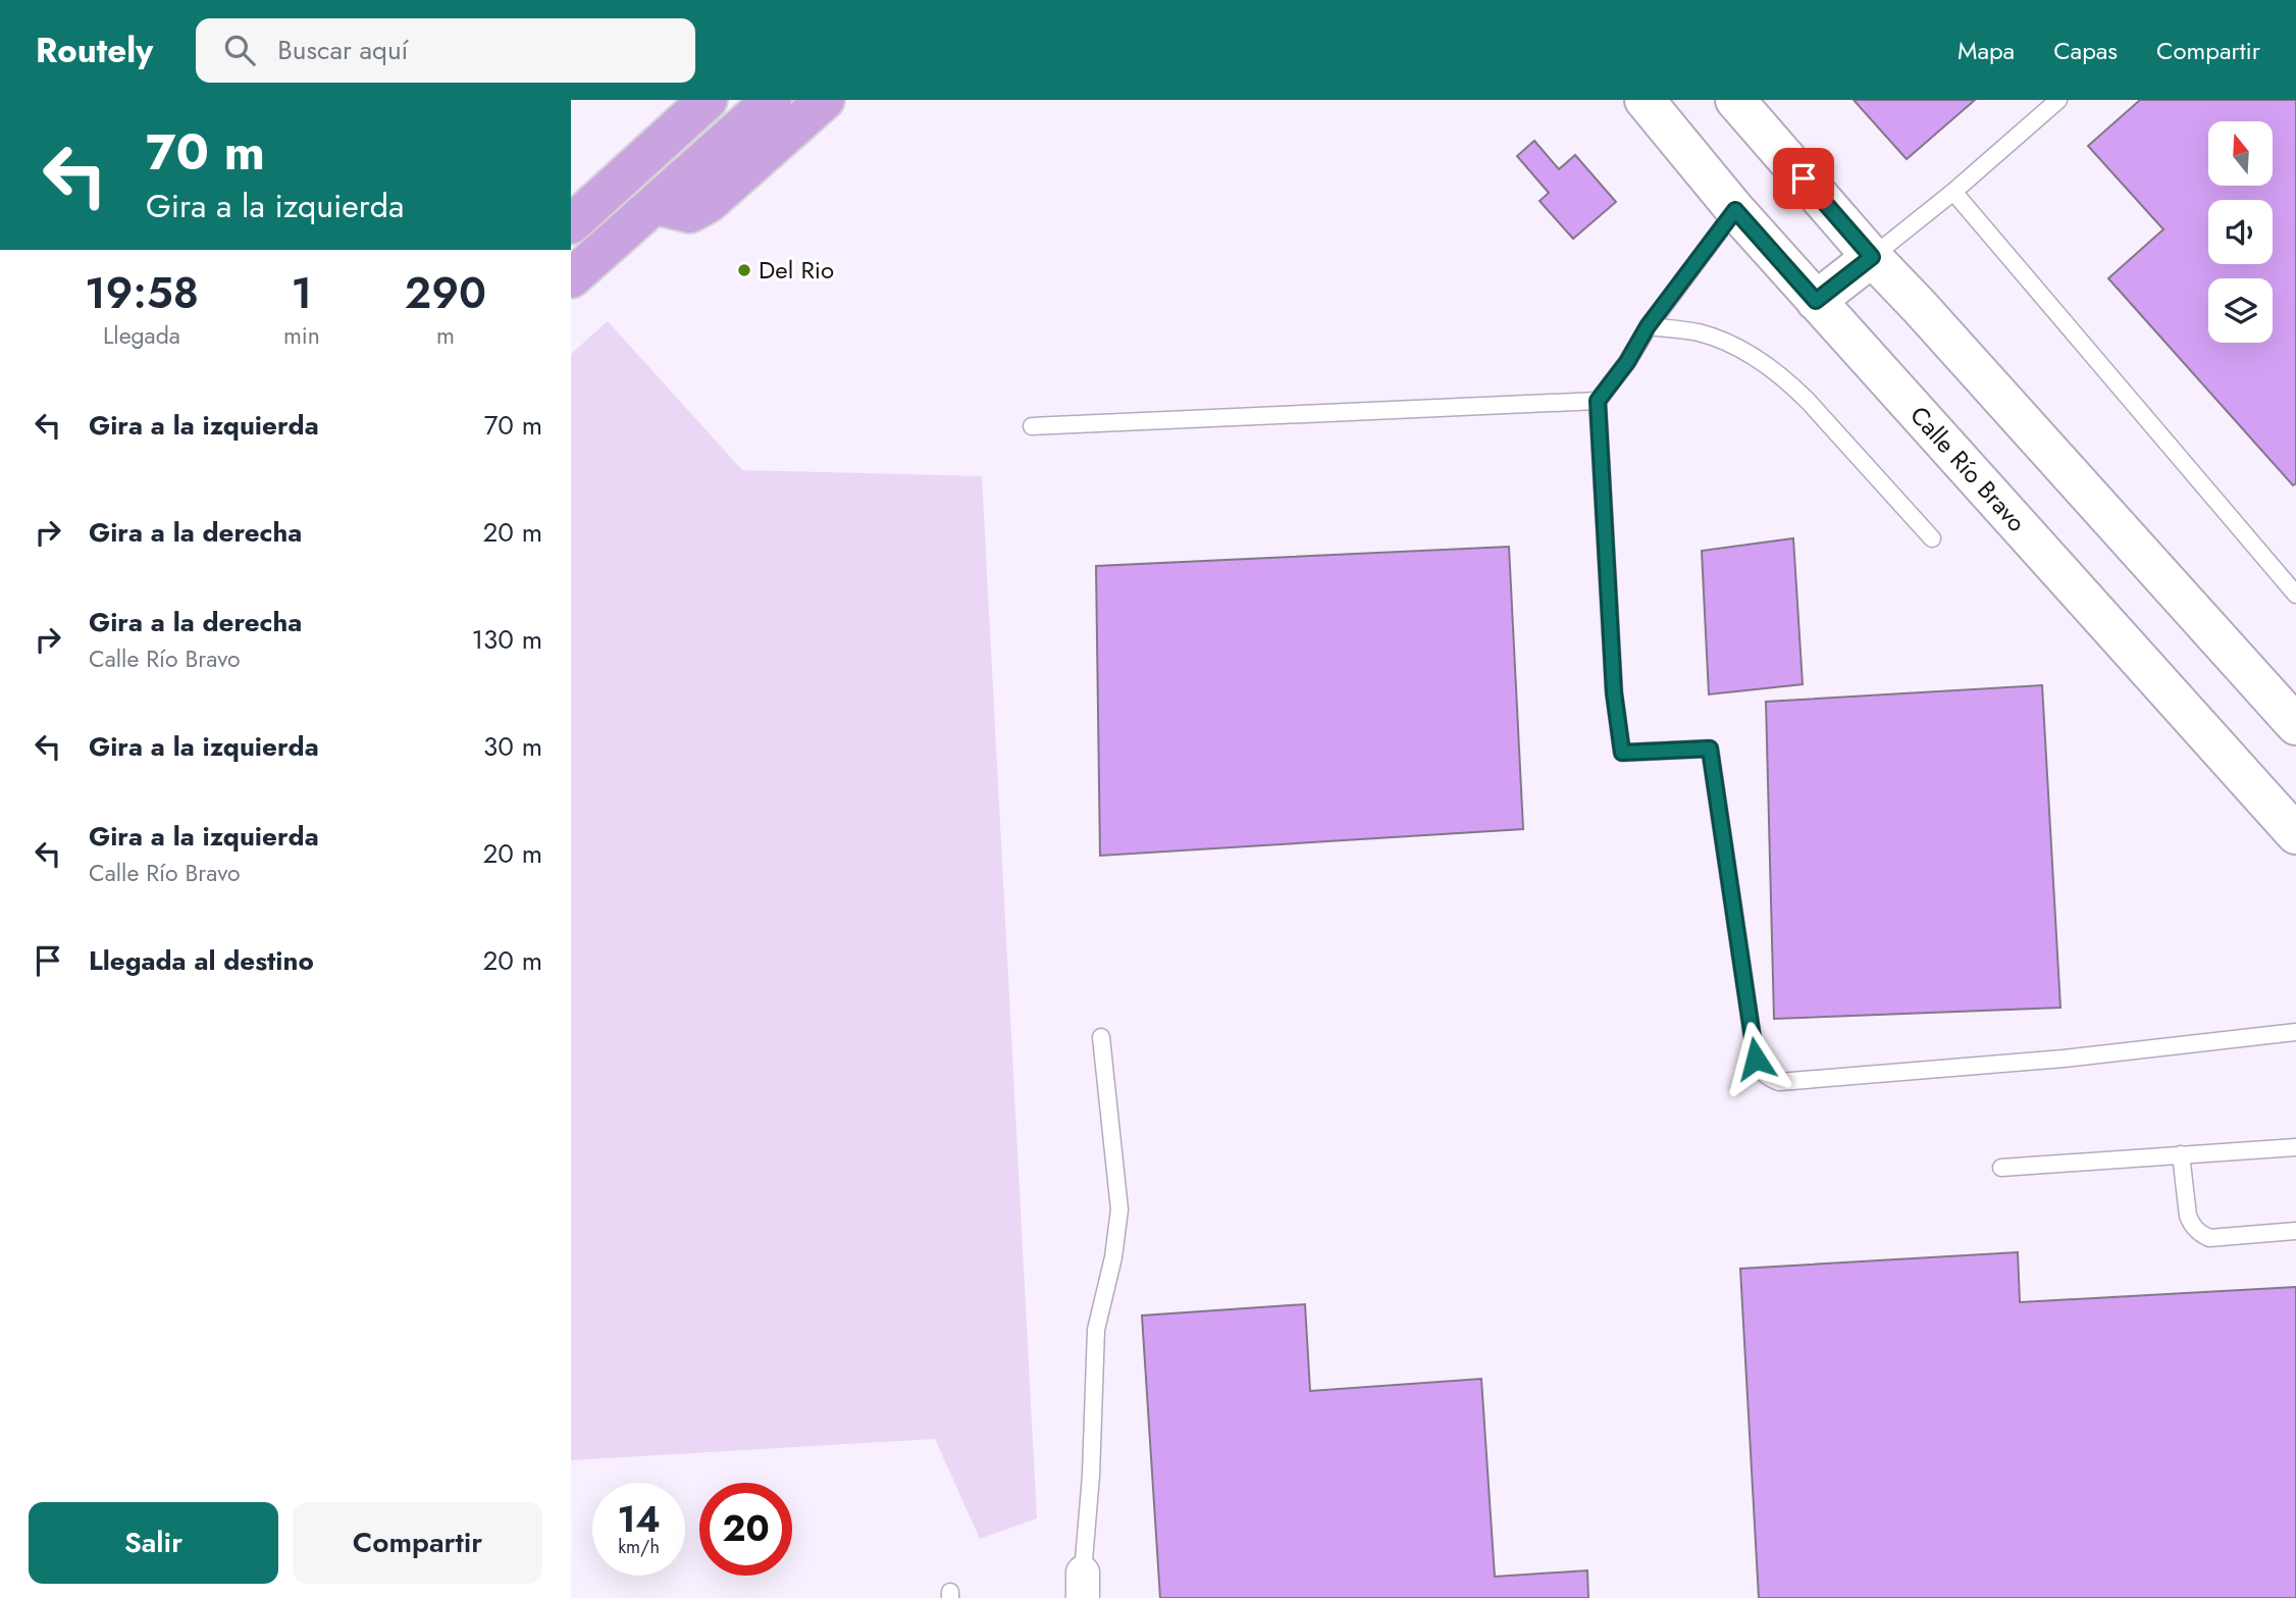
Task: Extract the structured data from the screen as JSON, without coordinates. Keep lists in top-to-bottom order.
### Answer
{
  "streets": {
    "street": ["Calle Río Bravo"]
  },
  "places": ["Del Rio"],
  "north": "top",
  "page": {
    "header": "Routely",
    "search": "Buscar aquí",
    "nav": ["Mapa", "Capas", "Compartir"],
    "turn": ["70 m", "Gira a la izquierda"],
    "eta": [
      "19:58",
      "Llegada",
      "1",
      "min",
      "290",
      "m"
    ],
    "list": [
      {
        "name": "Gira a la izquierda",
        "value": "70 m"
      },
      {
        "name": "Gira a la derecha",
        "value": "20 m"
      },
      {
        "name": "Gira a la derecha",
        "note": "Calle Río Bravo",
        "value": "130 m"
      },
      {
        "name": "Gira a la izquierda",
        "value": "30 m"
      },
      {
        "name": "Gira a la izquierda",
        "note": "Calle Río Bravo",
        "value": "20 m"
      },
      {
        "name": "Llegada al destino",
        "value": "20 m"
      }
    ],
    "speed": "14 km/h",
    "limit": "20",
    "buttons": ["Salir", "Compartir"]
  }
}
